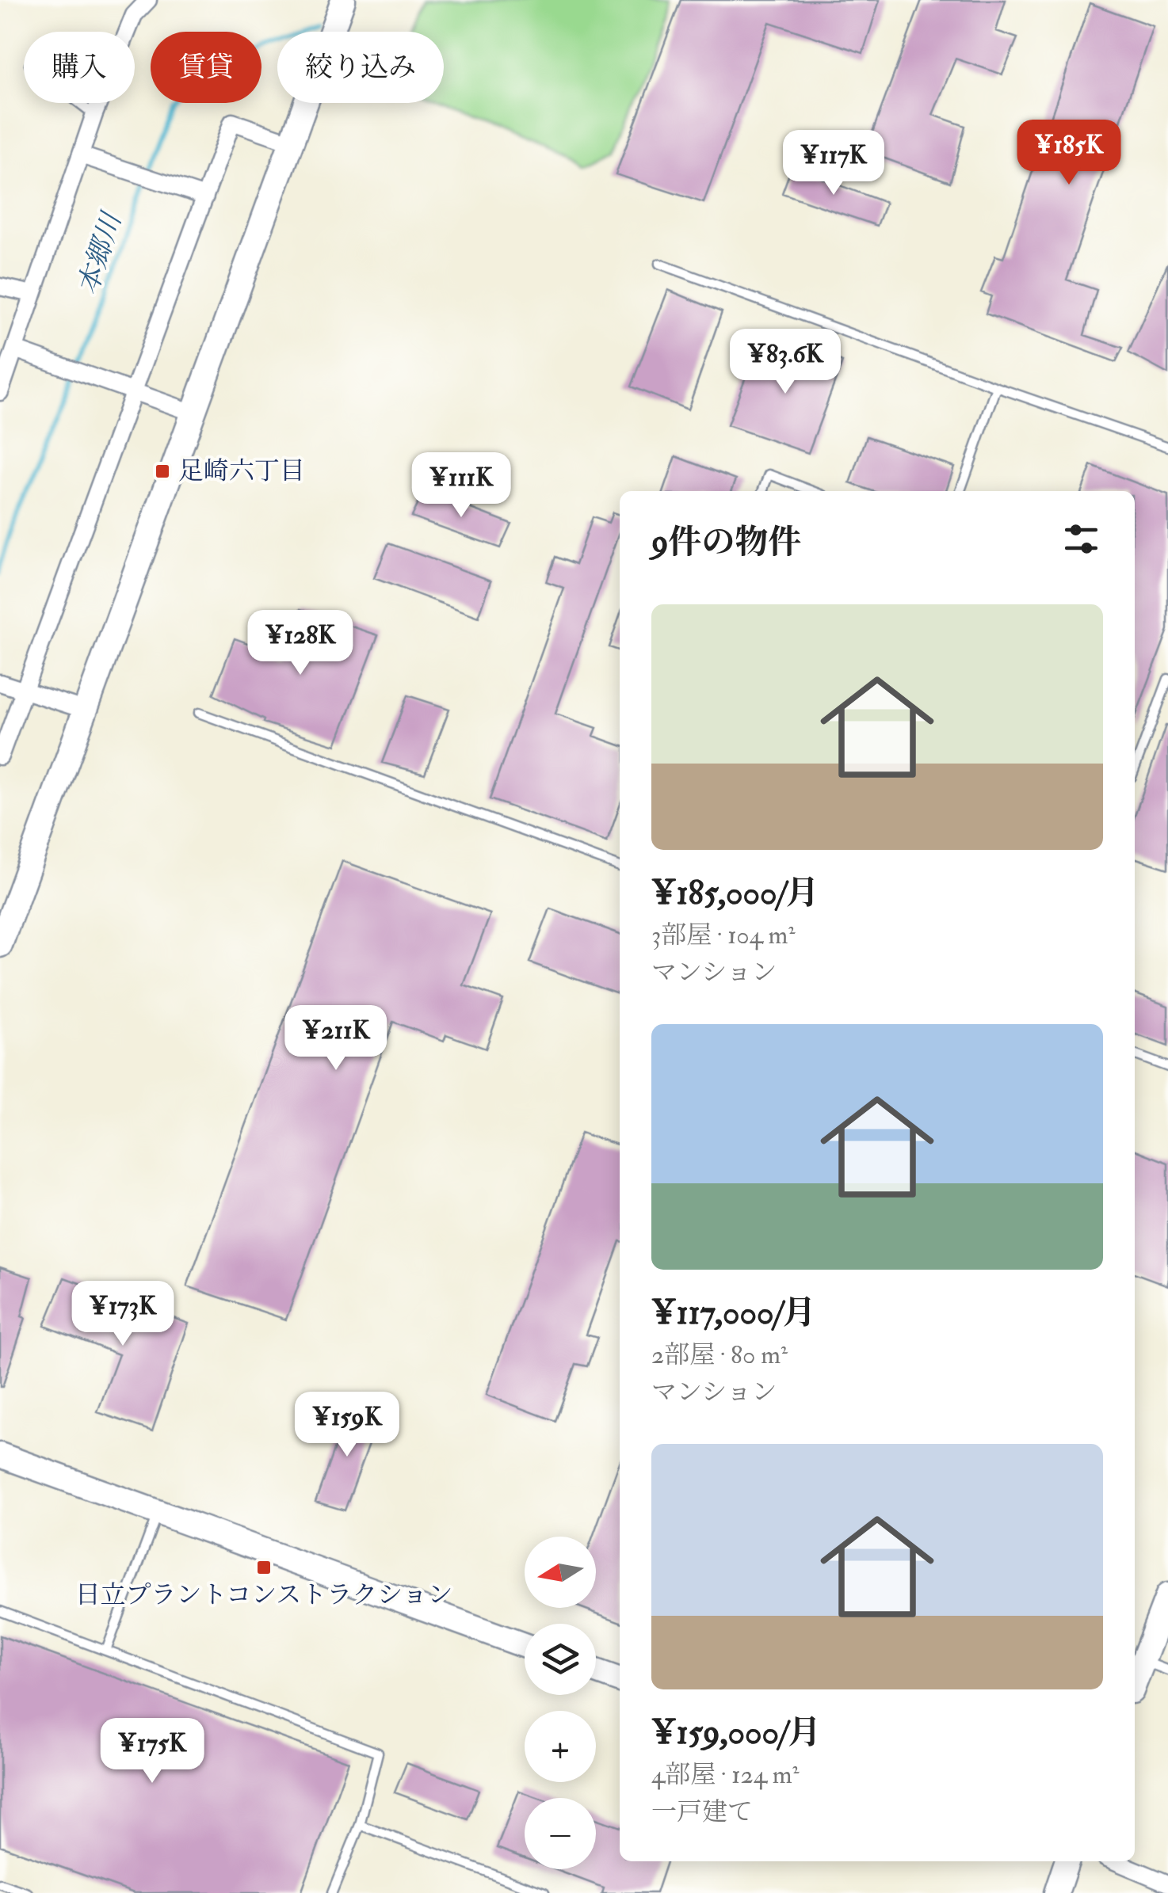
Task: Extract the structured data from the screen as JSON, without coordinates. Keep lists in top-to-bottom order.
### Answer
{
  "water": ["本郷川"],
  "places": {
    "transit": ["足崎六丁目", "日立プラントコンストラクション"]
  },
  "north": "left",
  "page": {
    "chip": ["購入", "賃貸", "絞り込み"],
    "price": [
      "¥185K",
      "¥117K",
      "¥83.6K",
      "¥111K",
      "¥128K",
      "¥211K",
      "¥173K",
      "¥159K",
      "¥175K"
    ],
    "heading": "9件の物件",
    "list": [
      {
        "name": "¥185,000/月",
        "note": "3部屋 · 104 m² · マンション"
      },
      {
        "name": "¥117,000/月",
        "note": "2部屋 · 80 m² · マンション"
      },
      {
        "name": "¥159,000/月",
        "note": "4部屋 · 124 m² · 一戸建て"
      }
    ],
    "map_buttons": ["+", "−"]
  }
}
